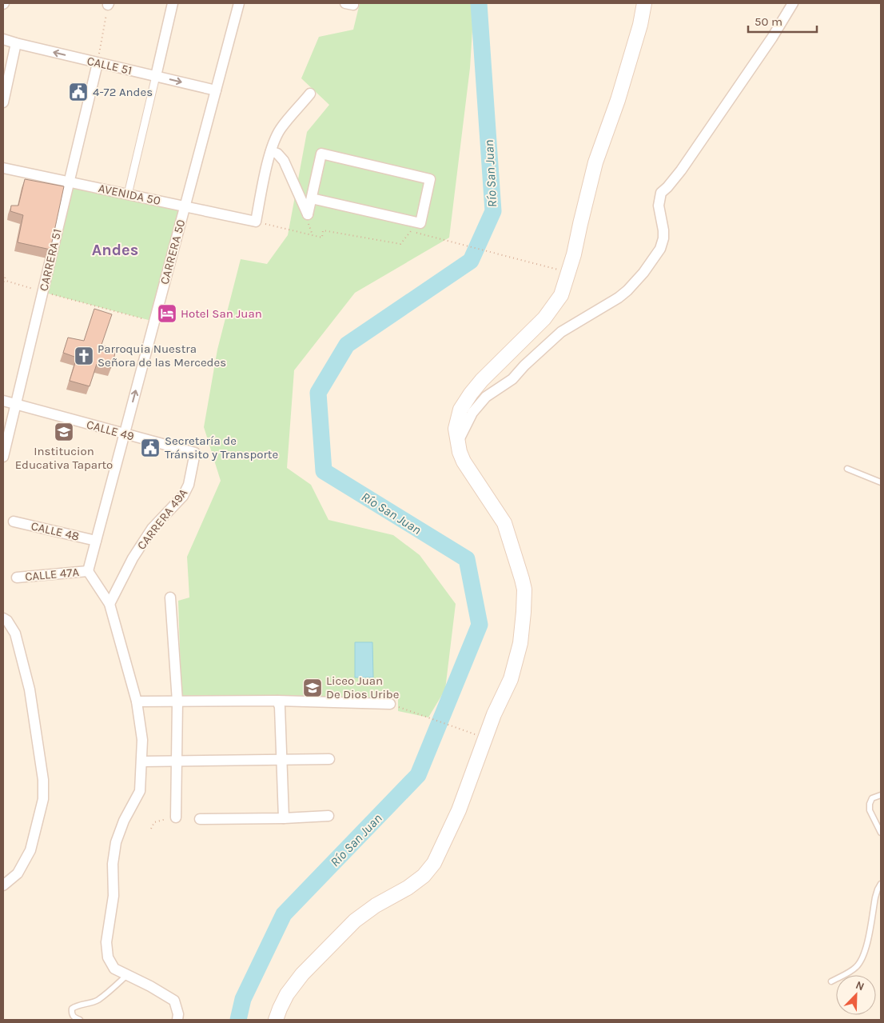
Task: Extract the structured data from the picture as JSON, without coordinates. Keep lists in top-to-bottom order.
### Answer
{
  "streets": {
    "street": [
      "CALLE 51",
      "AVENIDA 50",
      "CARRERA 50",
      "CARRERA 51",
      "CALLE 49",
      "CARRERA 49A",
      "CALLE 48",
      "CALLE 47A"
    ]
  },
  "crossings": [
    ["CALLE 51", "CARRERA 50"],
    ["CALLE 51", "CARRERA 51"],
    ["AVENIDA 50", "CARRERA 50"],
    ["AVENIDA 50", "CARRERA 51"],
    ["CARRERA 50", "CALLE 49"],
    ["CARRERA 50", "CALLE 48"],
    ["CARRERA 50", "CALLE 47A"],
    ["CARRERA 51", "CALLE 49"],
    ["CALLE 49", "CARRERA 49A"]
  ],
  "districts": ["Andes"],
  "water": ["Río San Juan"],
  "places": {
    "public building": ["4-72 Andes", "Secretaría de Tránsito y Transporte"],
    "hotel": ["Hotel San Juan"],
    "church": ["Parroquia Nuestra Señora de las Mercedes"],
    "school or university": ["Institucion Educativa Taparto", "Liceo Juan De Dios Uribe"]
  },
  "scale_bar": "50 m",
  "north": "top right"
}
